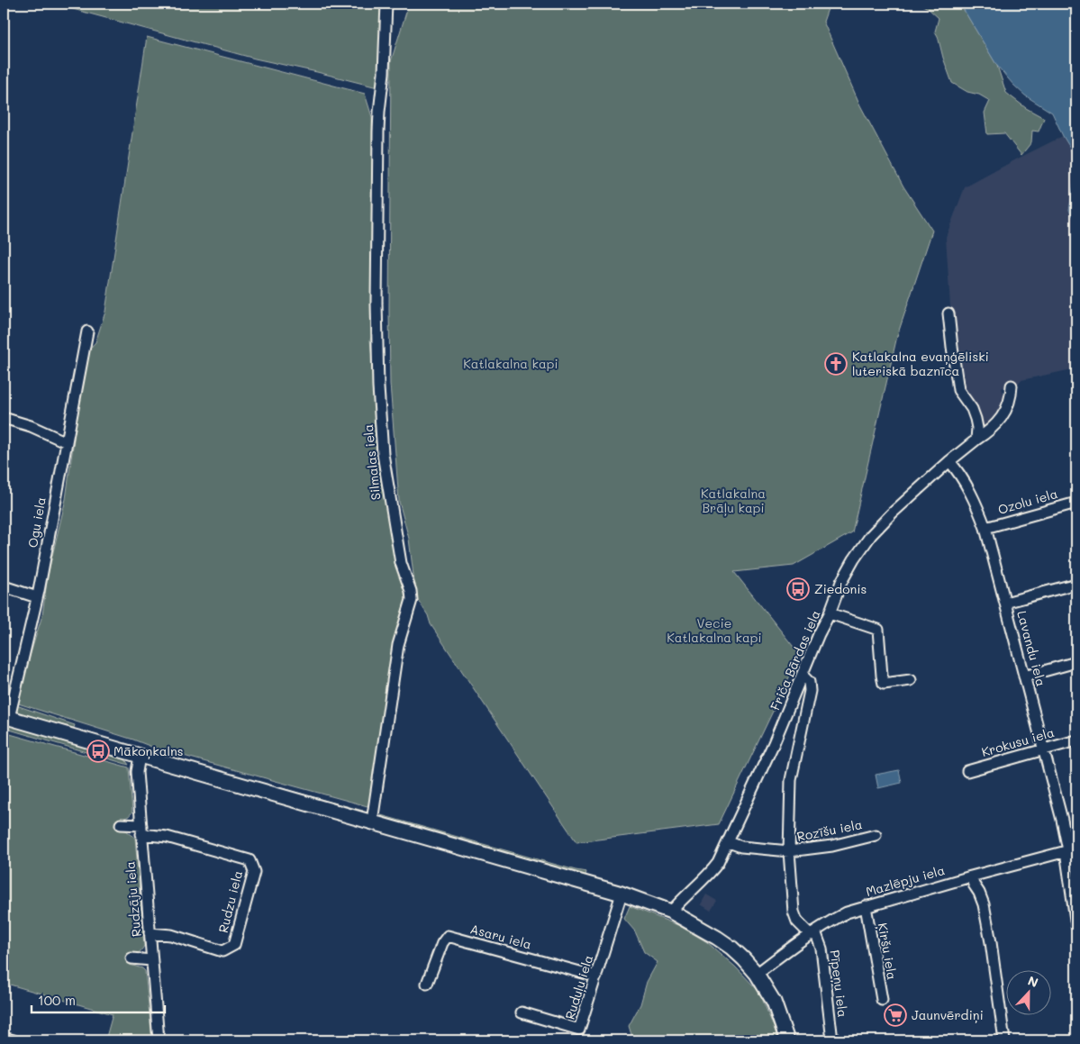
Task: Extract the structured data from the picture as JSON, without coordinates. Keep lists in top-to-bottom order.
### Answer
{
  "streets": {
    "street": [
      "Silmalas iela",
      "Ozolu iela",
      "Ogu iela",
      "Lavandu iela",
      "Friča Bārdas iela",
      "Krokusu iela",
      "Rozīšu iela",
      "Mazlēpju iela",
      "Rudzāju iela",
      "Rudzu iela",
      "Asaru iela",
      "Ķiršu iela",
      "Pīpeņu iela",
      "Ruduļu iela"
    ]
  },
  "crossings": [
    ["Ozolu iela", "Lavandu iela"],
    ["Lavandu iela", "Friča Bārdas iela"],
    ["Lavandu iela", "Krokusu iela"],
    ["Lavandu iela", "Mazlēpju iela"],
    ["Friča Bārdas iela", "Rozīšu iela"],
    ["Mazlēpju iela", "Ķiršu iela"],
    ["Mazlēpju iela", "Pīpeņu iela"],
    ["Rudzāju iela", "Rudzu iela"],
    ["Asaru iela", "Ruduļu iela"]
  ],
  "parks": ["Katlakalna kapi", "Katlakalna Brāļu kapi", "Vecie Katlakalna kapi"],
  "places": {
    "church": ["Katlakalna evaņģēliski luteriskā baznīca"],
    "bus stop": ["Ziedonis", "Mākoņkalns"],
    "supermarket": ["Jaunvērdiņi"]
  },
  "scale_bar": "100 m",
  "north": "top"
}
